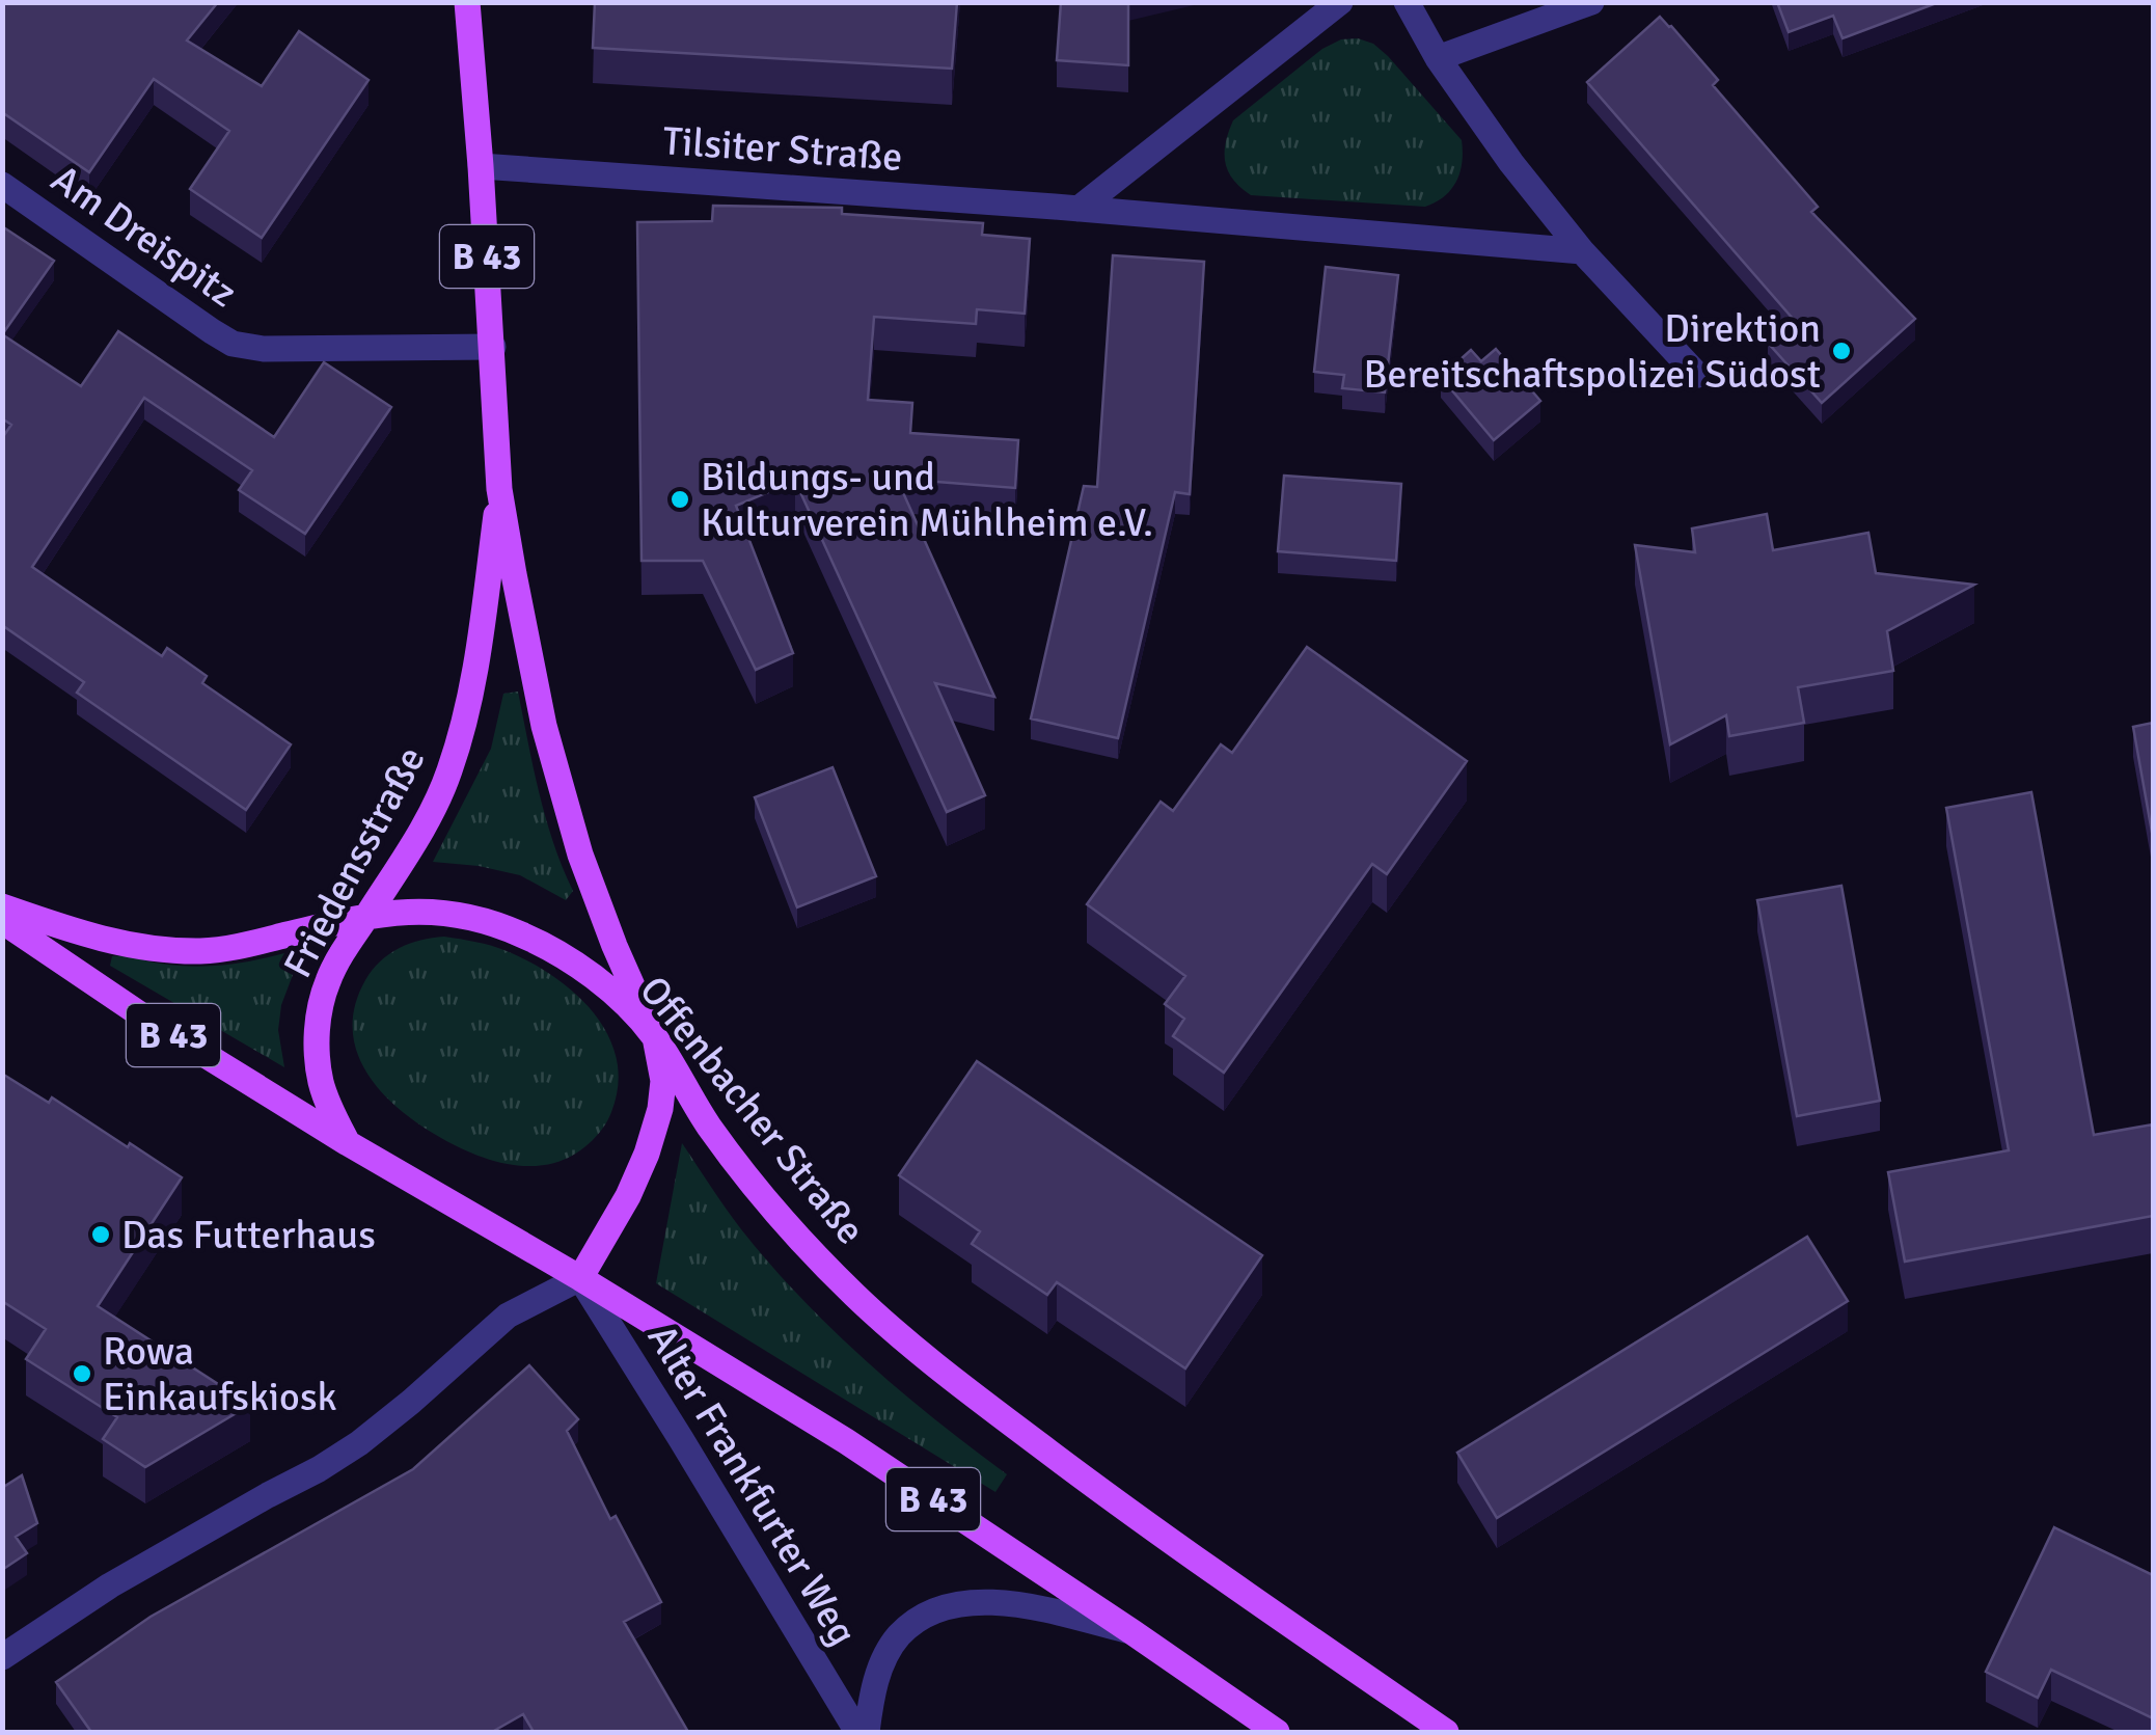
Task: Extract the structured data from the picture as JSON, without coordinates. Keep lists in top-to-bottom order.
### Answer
{
  "streets": {
    "main road": ["B 43", "Friedensstraße", "Offenbacher Straße"],
    "street": ["Tilsiter Straße", "Am Dreispitz", "Alter Frankfurter Weg"]
  },
  "crossings": [
    ["Tilsiter Straße", "Friedensstraße"],
    ["Am Dreispitz", "Friedensstraße"],
    ["B 43", "Friedensstraße"],
    ["B 43", "Offenbacher Straße"],
    ["B 43", "Alter Frankfurter Weg"],
    ["Friedensstraße", "Offenbacher Straße"],
    ["Friedensstraße", "Alter Frankfurter Weg"],
    ["Offenbacher Straße", "Alter Frankfurter Weg"]
  ],
  "places": [
    "Direktion Bereitschaftspolizei Südost",
    "Bildungs- und Kulturverein Mühlheim e.V.",
    "Das Futterhaus",
    "Rowa Einkaufskiosk"
  ]
}
